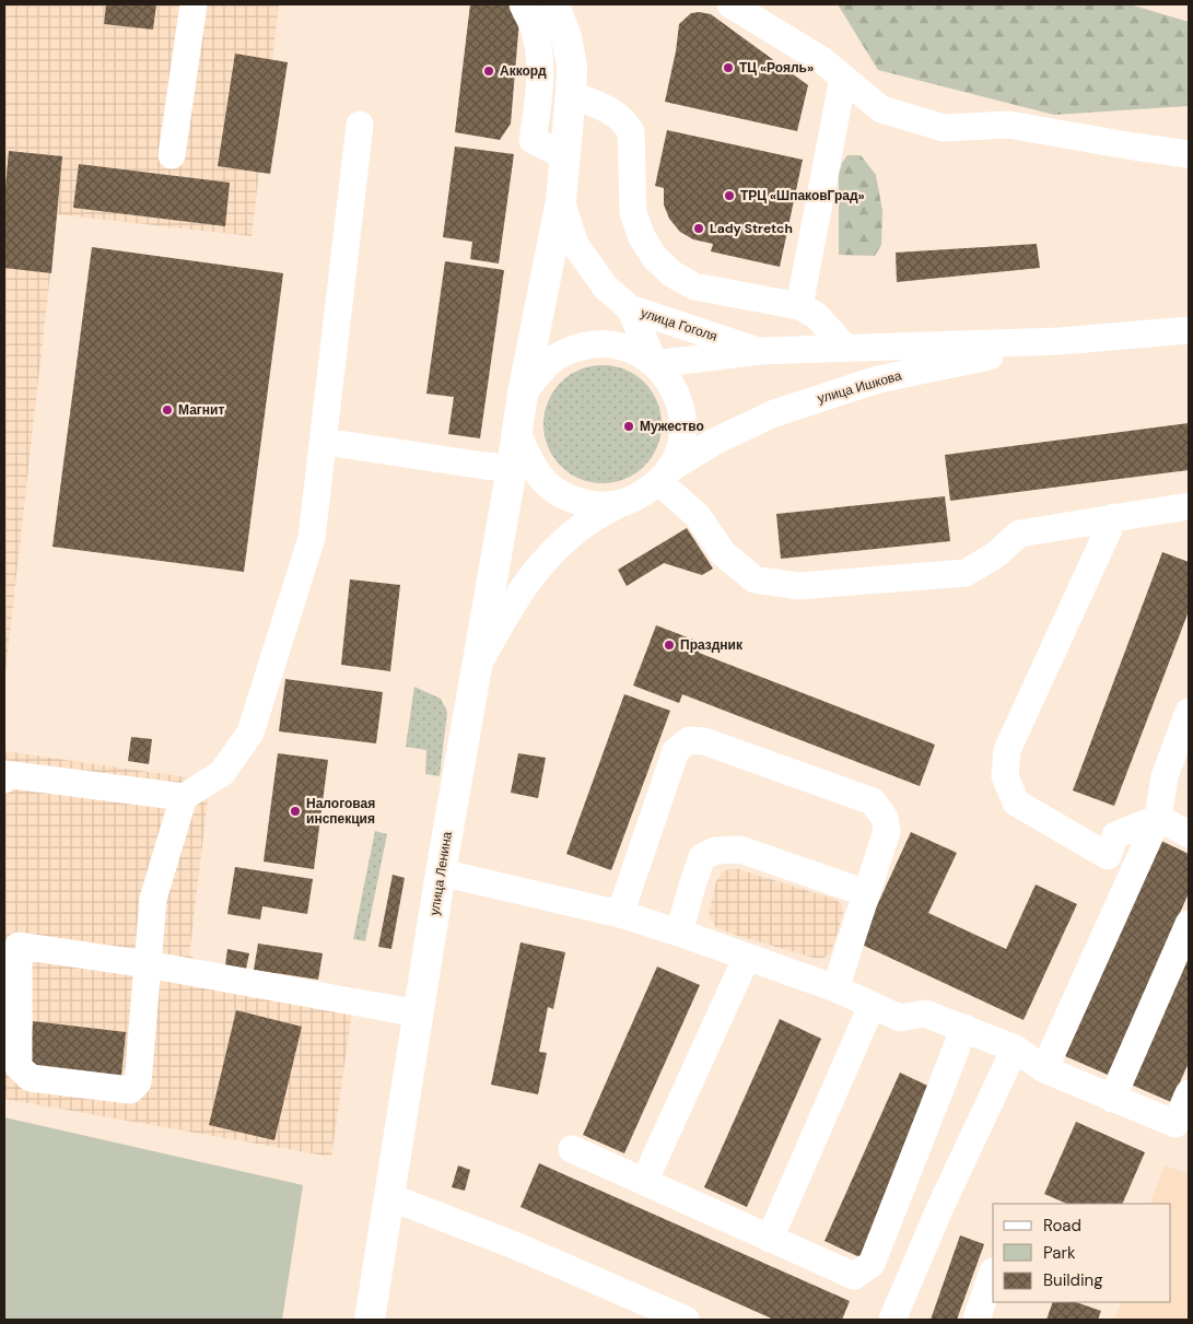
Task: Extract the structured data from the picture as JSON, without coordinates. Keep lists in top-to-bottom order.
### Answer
{
  "streets": {
    "main road": ["улица Гоголя", "улица Ленина"],
    "street": ["улица Ишкова"]
  },
  "crossings": [
    ["улица Гоголя", "улица Ишкова"],
    ["улица Гоголя", "улица Ленина"],
    ["улица Ишкова", "улица Ленина"]
  ],
  "places": [
    "ТЦ «Рояль»",
    "Аккорд",
    "ТРЦ «ШпаковГрад»",
    "Lady Stretch",
    "Магнит",
    "Мужество",
    "Праздник",
    "Налоговая инспекция"
  ],
  "legend": ["Road", "Park", "Building"]
}
